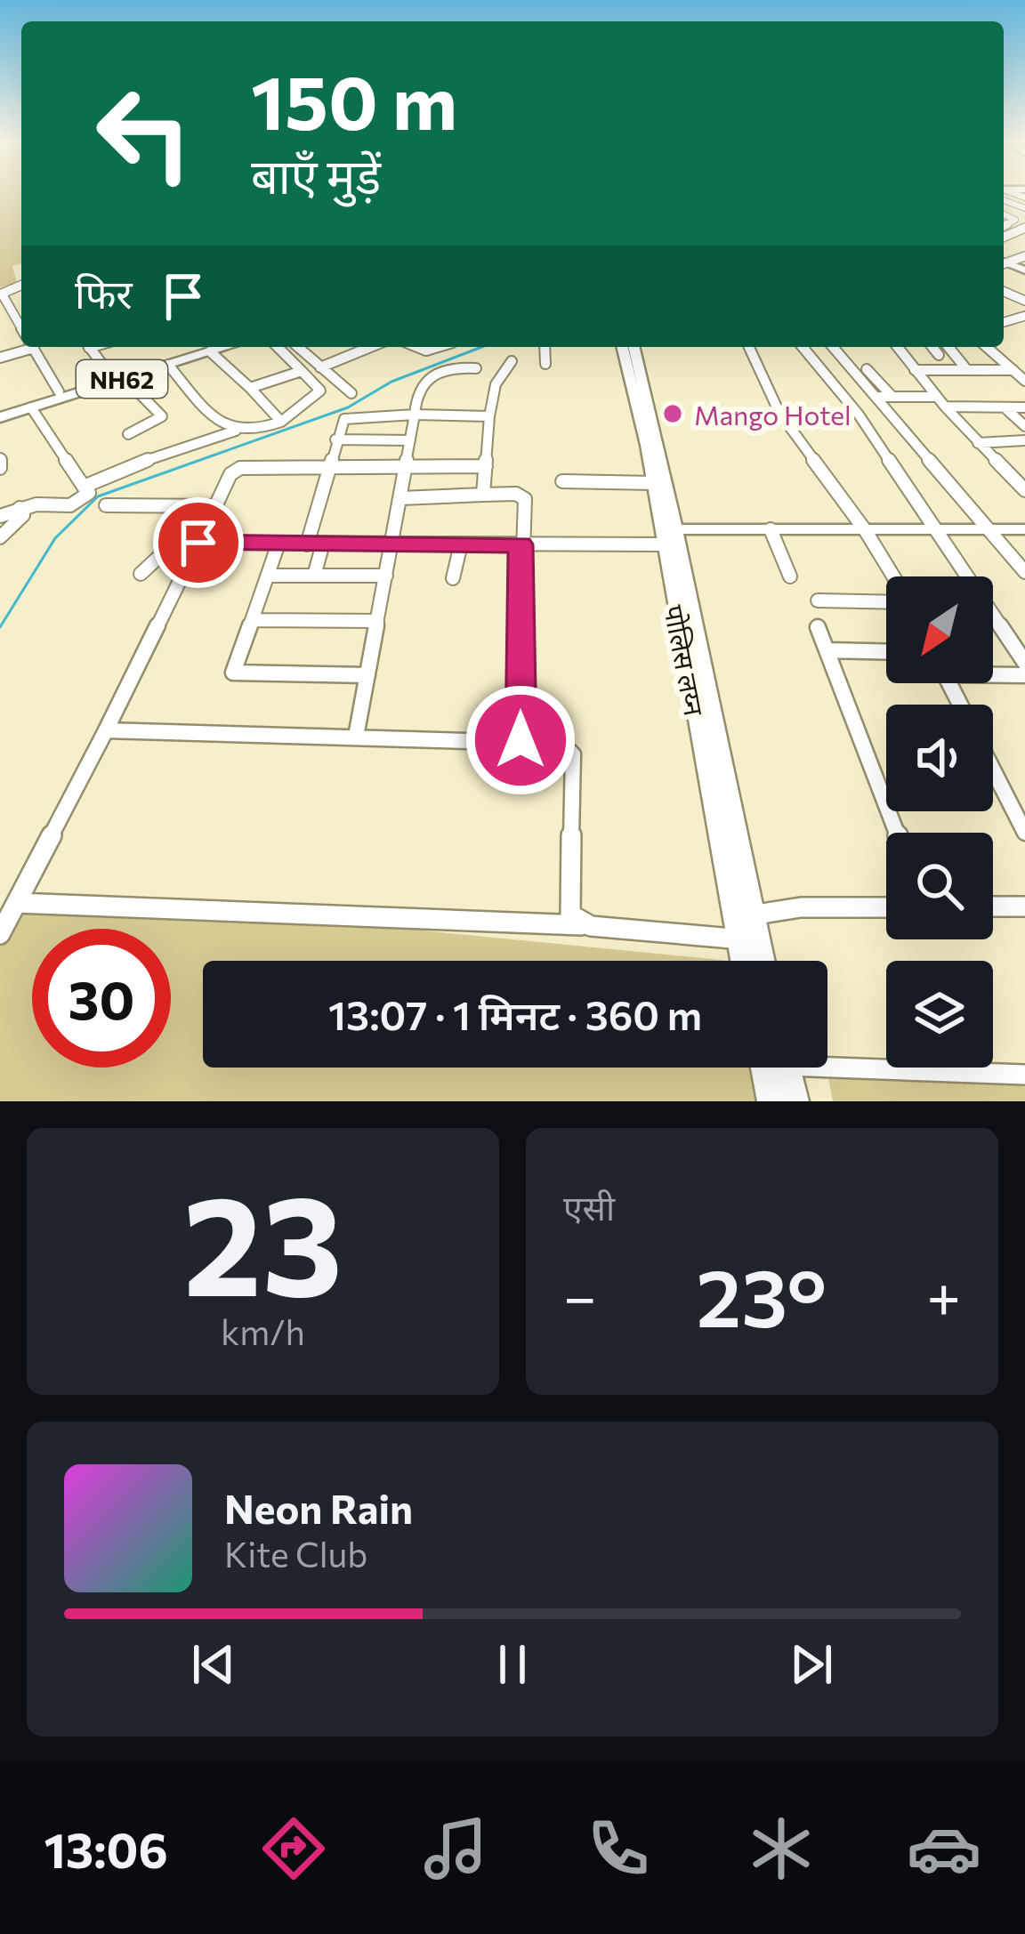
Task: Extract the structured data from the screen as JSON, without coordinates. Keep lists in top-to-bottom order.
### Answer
{
  "streets": {
    "highway": ["NH62"],
    "street": ["पोलिस लय्न"]
  },
  "places": ["Mango Hotel"],
  "north": "bottom left",
  "page": {
    "turn": ["150 m", "बाएँ मुड़ें"],
    "then": "फिर",
    "limit": "30",
    "trip": "13:07 · 1 मिनट · 360 m",
    "tile": [
      ["23", "km/h"],
      "एसी"
    ],
    "heat": ["−", "23°", "+"],
    "song": ["Neon Rain", "Kite Club"],
    "tabs": "13:06"
  }
}
